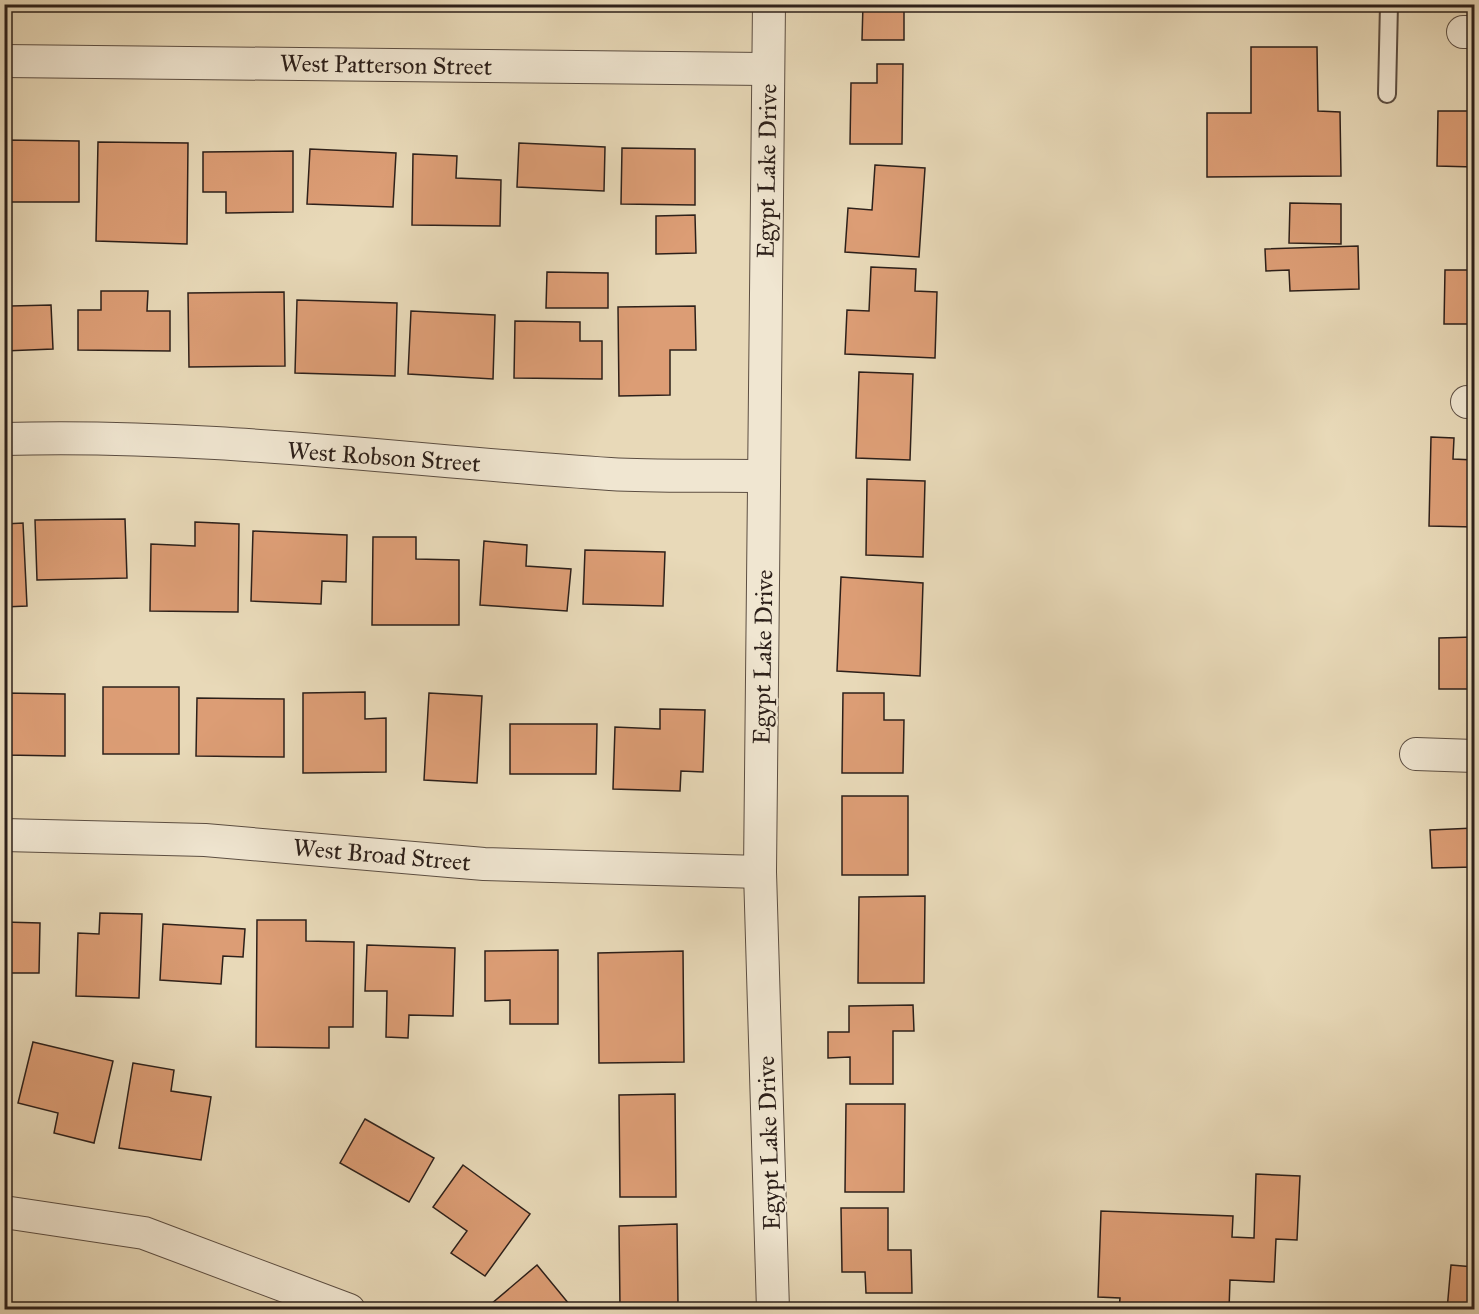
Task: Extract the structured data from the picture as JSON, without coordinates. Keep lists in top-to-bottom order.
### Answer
{
  "streets": {
    "street": [
      "West Patterson Street",
      "Egypt Lake Drive",
      "West Robson Street",
      "West Broad Street"
    ]
  },
  "crossings": [
    ["West Patterson Street", "Egypt Lake Drive"],
    ["Egypt Lake Drive", "West Robson Street"],
    ["Egypt Lake Drive", "West Broad Street"]
  ]
}
